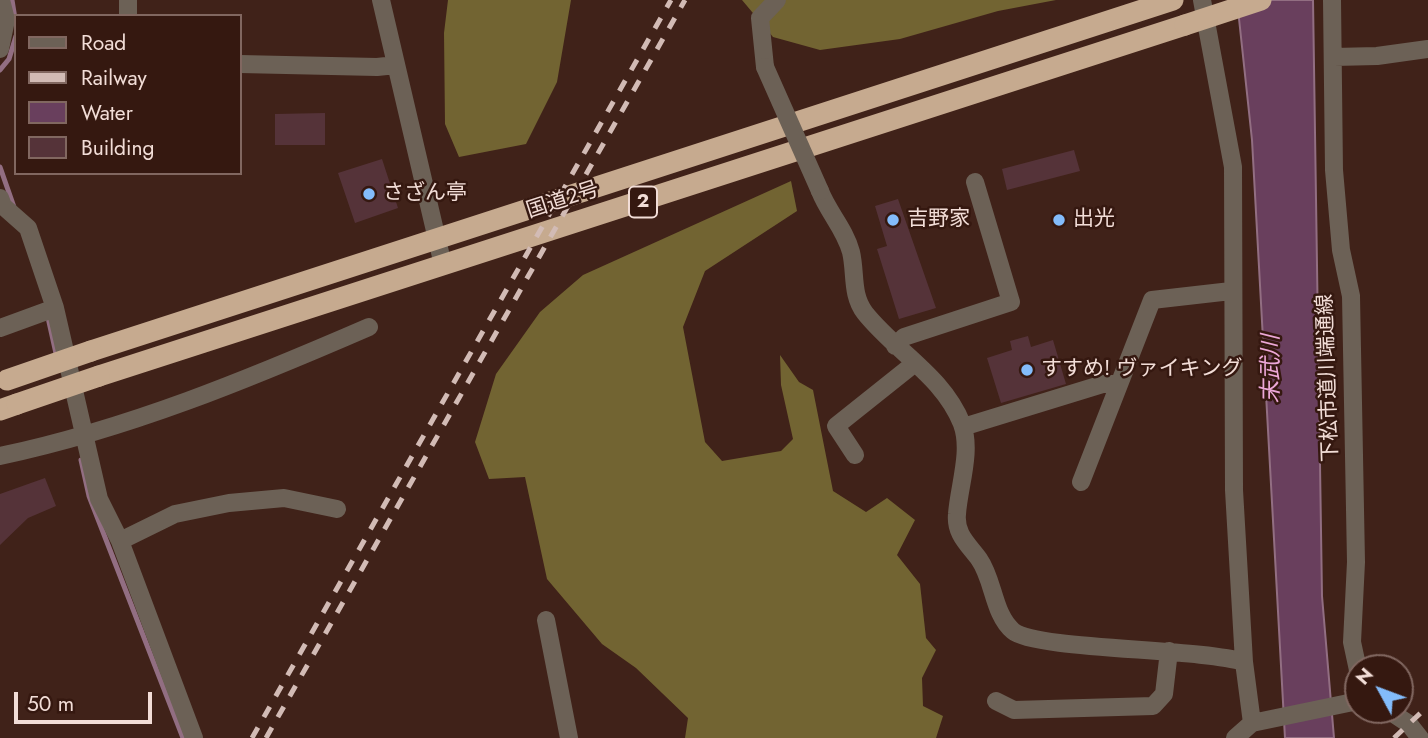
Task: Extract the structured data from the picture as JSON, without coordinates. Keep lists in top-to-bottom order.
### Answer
{
  "streets": {
    "highway": ["国道2号", "2"],
    "street": ["下松市道川端通線"]
  },
  "water": ["末武川"],
  "places": [
    "さざん亭",
    "吉野家",
    "出光",
    "すすめ! ヴァイキング"
  ],
  "legend": [
    "Road",
    "Railway",
    "Water",
    "Building"
  ],
  "scale_bar": "50 m",
  "north": "top left"
}
